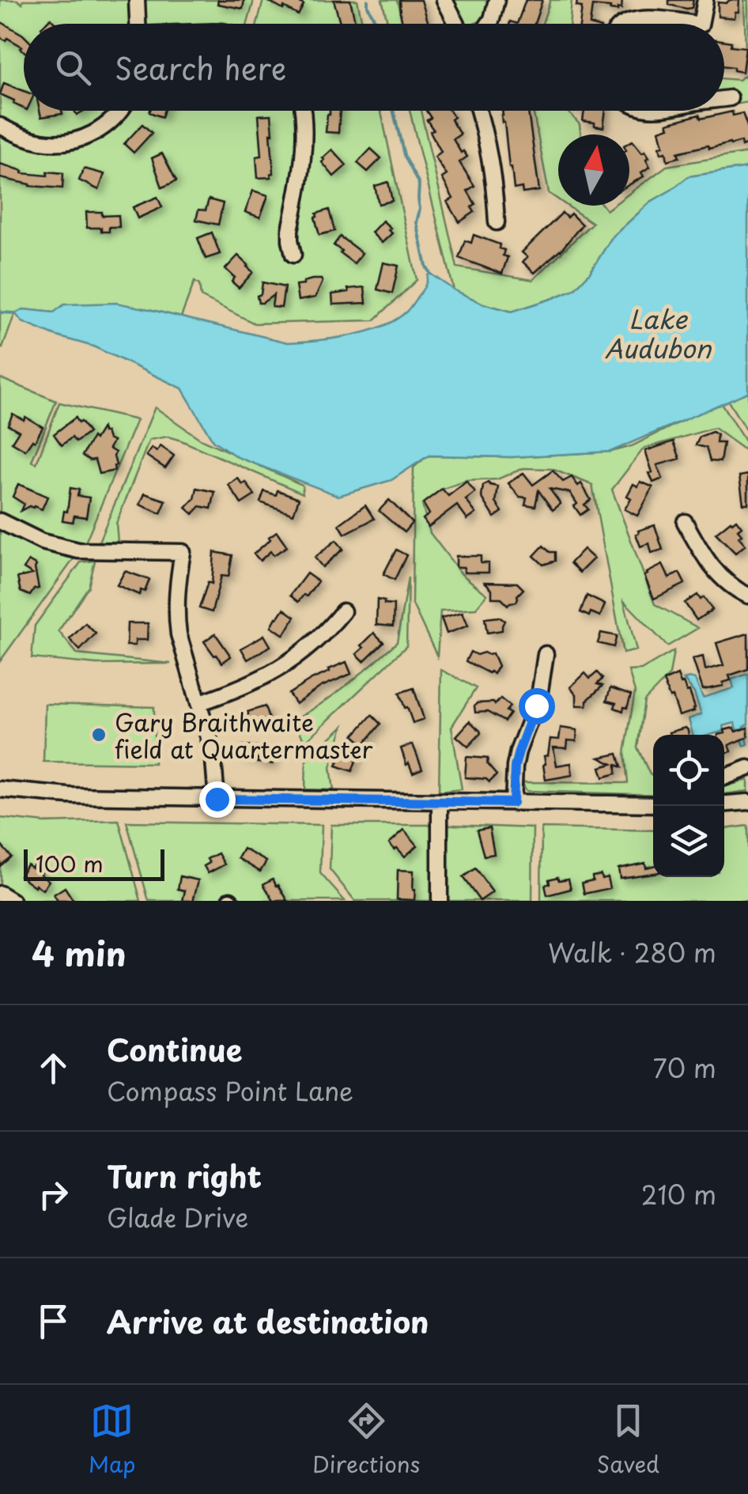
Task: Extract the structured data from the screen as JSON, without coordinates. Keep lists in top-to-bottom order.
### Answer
{
  "water": ["Lake Audubon"],
  "places": ["Gary Braithwaite field at Quartermaster"],
  "scale_bar": "100 m",
  "north": "top",
  "page": {
    "search": "Search here",
    "scale": "100 m",
    "heading": ["4 min", "Walk · 280 m"],
    "list": [
      ["Continue", "Compass Point Lane", "70 m"],
      ["Turn right", "Glade Drive", "210 m"],
      "Arrive at destination"
    ],
    "nav": ["Map", "Directions", "Saved"]
  }
}
